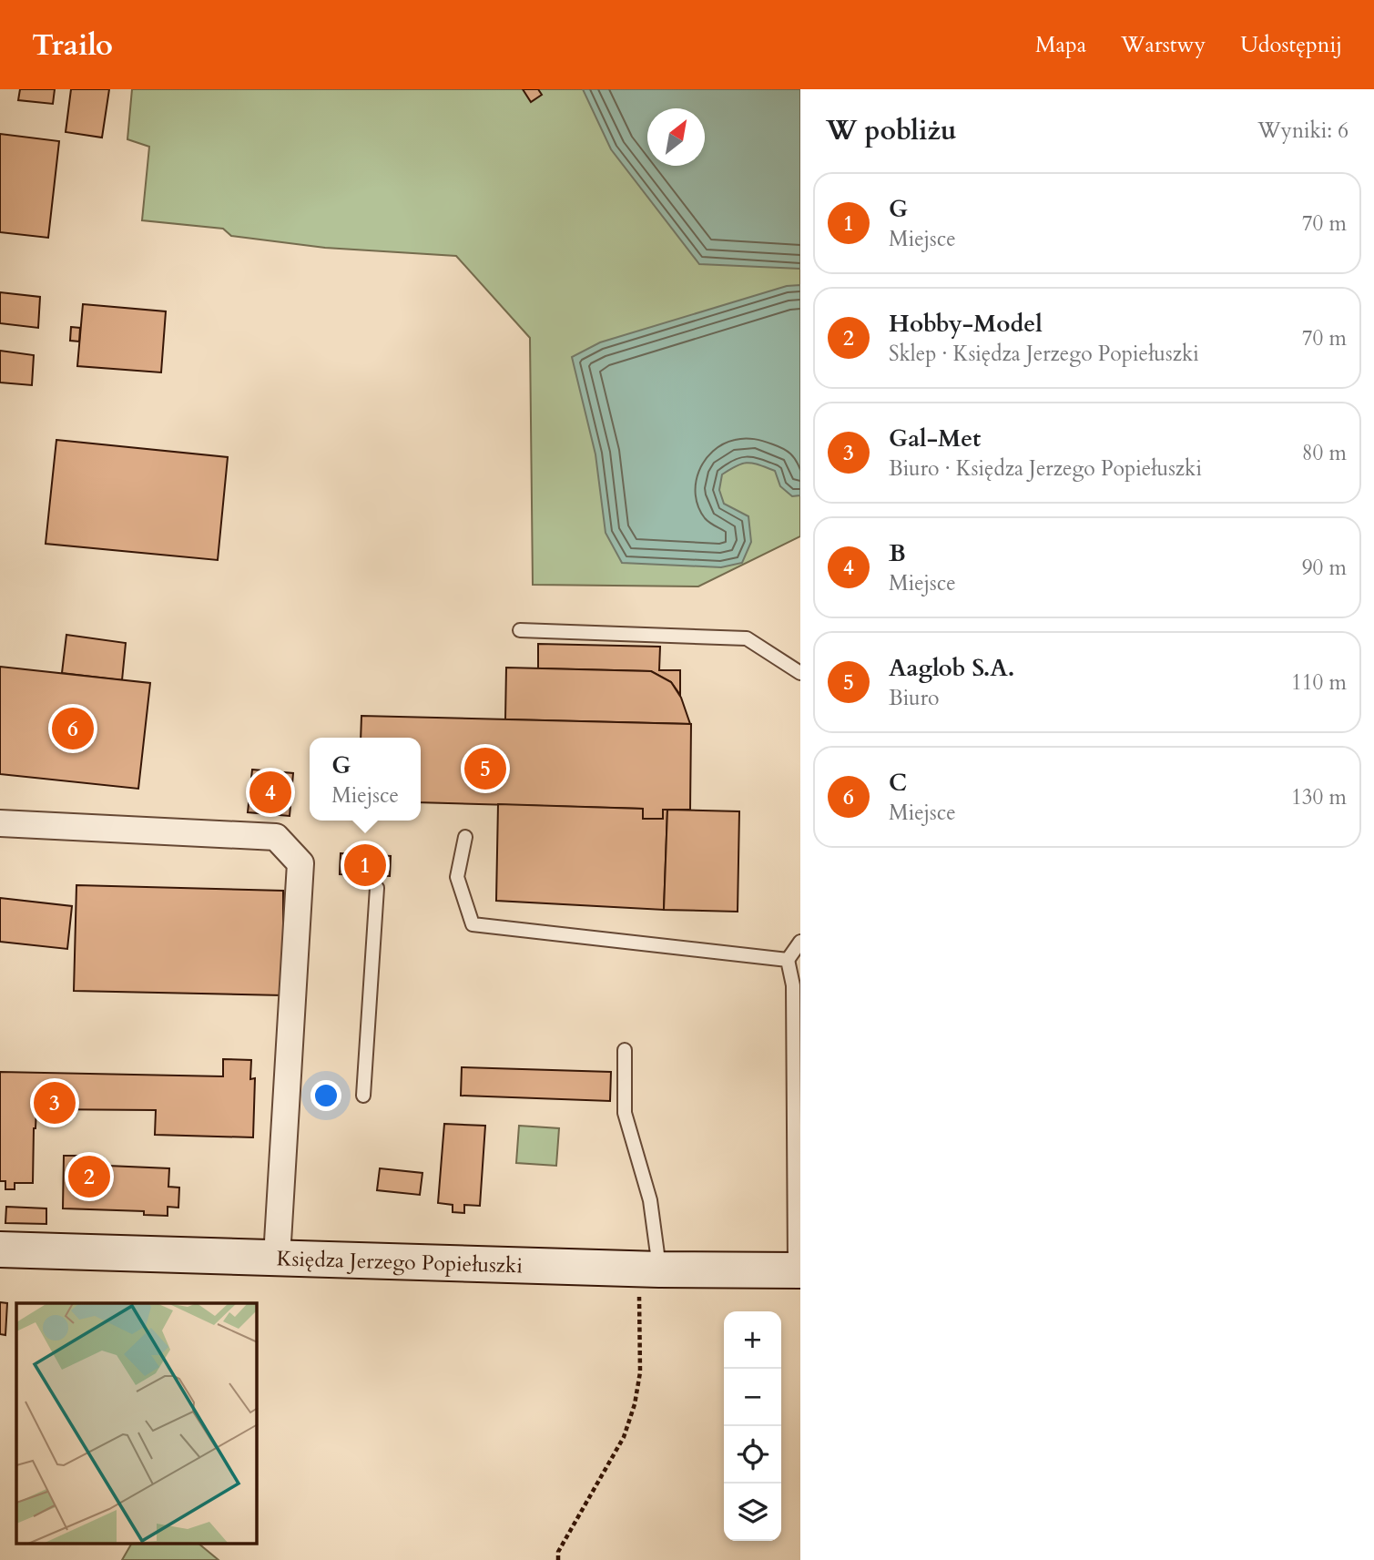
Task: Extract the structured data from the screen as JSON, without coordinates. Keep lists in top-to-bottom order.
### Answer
{
  "streets": {
    "street": ["Księdza Jerzego Popiełuszki"]
  },
  "north": "top right",
  "page": {
    "header": "Trailo",
    "nav": ["Mapa", "Warstwy", "Udostępnij"],
    "heading": ["W pobliżu", "Wyniki: 6"],
    "list": [
      {
        "mark": "1",
        "name": "G",
        "note": "Miejsce",
        "value": "70 m"
      },
      {
        "mark": "2",
        "name": "Hobby-Model",
        "note": "Sklep · Księdza Jerzego Popiełuszki",
        "value": "70 m"
      },
      {
        "mark": "3",
        "name": "Gal-Met",
        "note": "Biuro · Księdza Jerzego Popiełuszki",
        "value": "80 m"
      },
      {
        "mark": "4",
        "name": "B",
        "note": "Miejsce",
        "value": "90 m"
      },
      {
        "mark": "5",
        "name": "Aaglob S.A.",
        "note": "Biuro",
        "value": "110 m"
      },
      {
        "mark": "6",
        "name": "C",
        "note": "Miejsce",
        "value": "130 m"
      }
    ],
    "pins": [
      "6",
      "5",
      "4",
      "1",
      "3",
      "2"
    ],
    "popup": ["G", "Miejsce"],
    "map_buttons": ["+", "−"]
  }
}
